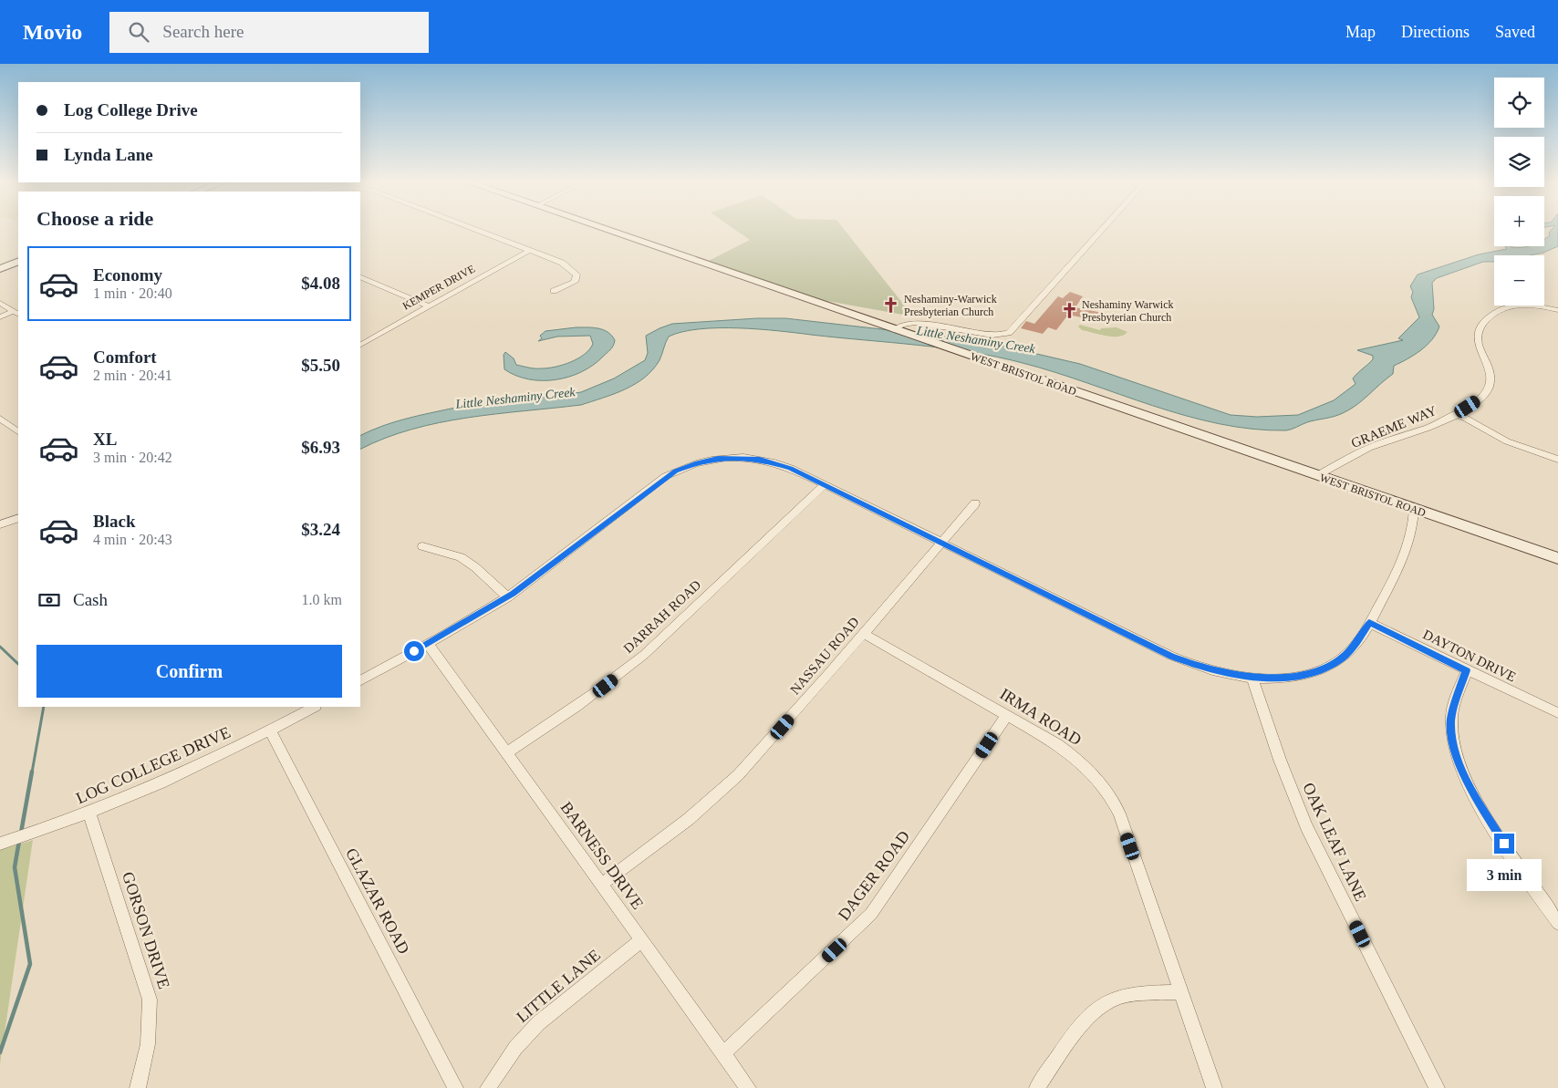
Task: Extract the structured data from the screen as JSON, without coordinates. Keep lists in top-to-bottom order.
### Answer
{
  "streets": {
    "main road": ["WEST BRISTOL ROAD"],
    "street": [
      "KEMPER DRIVE",
      "GRAEME WAY",
      "DARRAH ROAD",
      "NASSAU ROAD",
      "DAYTON DRIVE",
      "IRMA ROAD",
      "LOG COLLEGE DRIVE",
      "OAK LEAF LANE",
      "BARNESS DRIVE",
      "DAGER ROAD",
      "GLAZAR ROAD",
      "GORSON DRIVE",
      "LITTLE LANE"
    ]
  },
  "crossings": [
    ["WEST BRISTOL ROAD", "GRAEME WAY"],
    ["DARRAH ROAD", "BARNESS DRIVE"],
    ["NASSAU ROAD", "IRMA ROAD"],
    ["NASSAU ROAD", "BARNESS DRIVE"],
    ["IRMA ROAD", "DAGER ROAD"],
    ["LOG COLLEGE DRIVE", "GLAZAR ROAD"],
    ["LOG COLLEGE DRIVE", "GORSON DRIVE"],
    ["BARNESS DRIVE", "DAGER ROAD"],
    ["BARNESS DRIVE", "LITTLE LANE"]
  ],
  "water": ["Little Neshaminy Creek"],
  "places": {
    "church": ["Neshaminy-Warwick Presbyterian Church", "Neshaminy Warwick Presbyterian Church"]
  },
  "page": {
    "header": "Movio",
    "search": "Search here",
    "nav": ["Map", "Directions", "Saved"],
    "map_buttons": ["+", "−"],
    "banner": ["Log College Drive", "Lynda Lane"],
    "heading": "Choose a ride",
    "list": [
      {
        "name": "Economy",
        "note": "1 min · 20:40",
        "value": "$4.08"
      },
      {
        "name": "Comfort",
        "note": "2 min · 20:41",
        "value": "$5.50"
      },
      {
        "name": "XL",
        "note": "3 min · 20:42",
        "value": "$6.93"
      },
      {
        "name": "Black",
        "note": "4 min · 20:43",
        "value": "$3.24"
      }
    ],
    "pay": ["Cash", "1.0 km"],
    "buttons": "Confirm",
    "bubble": "3 min"
  }
}
